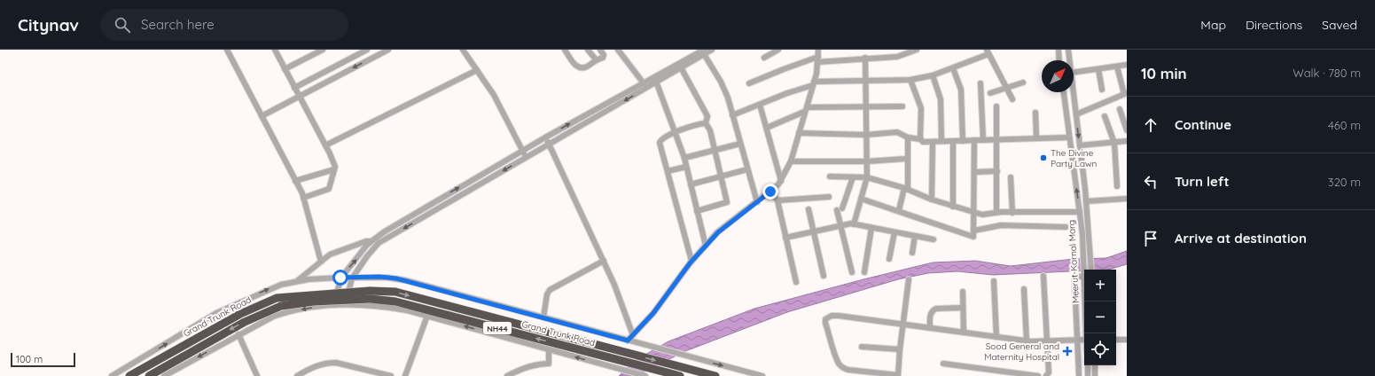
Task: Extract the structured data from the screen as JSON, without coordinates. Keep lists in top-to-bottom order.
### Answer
{
  "streets": {
    "highway": ["Grand Trunk Road", "NH44"],
    "street": ["Meerut-Karnal Marg"]
  },
  "crossings": [
    ["Grand Trunk Road", "NH44"]
  ],
  "places": {
    "other": ["The Divine Party Lawn"],
    "health": ["Sood General and Maternity Hospital"]
  },
  "scale_bar": "100 m",
  "north": "top right",
  "page": {
    "header": "Citynav",
    "search": "Search here",
    "nav": ["Map", "Directions", "Saved"],
    "heading": ["10 min", "Walk · 780 m"],
    "list": [
      ["Continue", "460 m"],
      ["Turn left", "320 m"],
      "Arrive at destination"
    ],
    "map_buttons": ["+", "−"],
    "scale": "100 m"
  }
}
